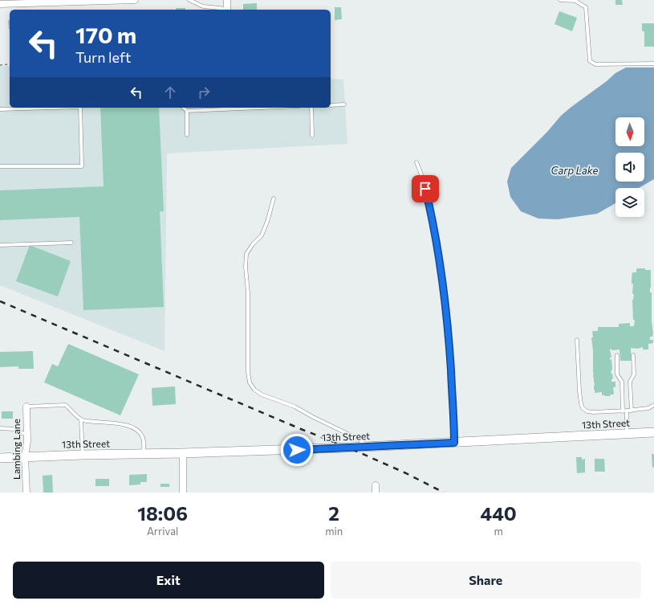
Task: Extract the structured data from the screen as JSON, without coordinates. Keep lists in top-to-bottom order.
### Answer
{
  "streets": {
    "street": ["13th Street", "Lambing Lane"]
  },
  "crossings": [
    ["13th Street", "Lambing Lane"]
  ],
  "water": ["Carp Lake"],
  "north": "bottom",
  "page": {
    "turn": ["170 m", "Turn left"],
    "eta": [
      "18:06",
      "Arrival",
      "2",
      "min",
      "440",
      "m"
    ],
    "buttons": ["Exit", "Share"]
  }
}
